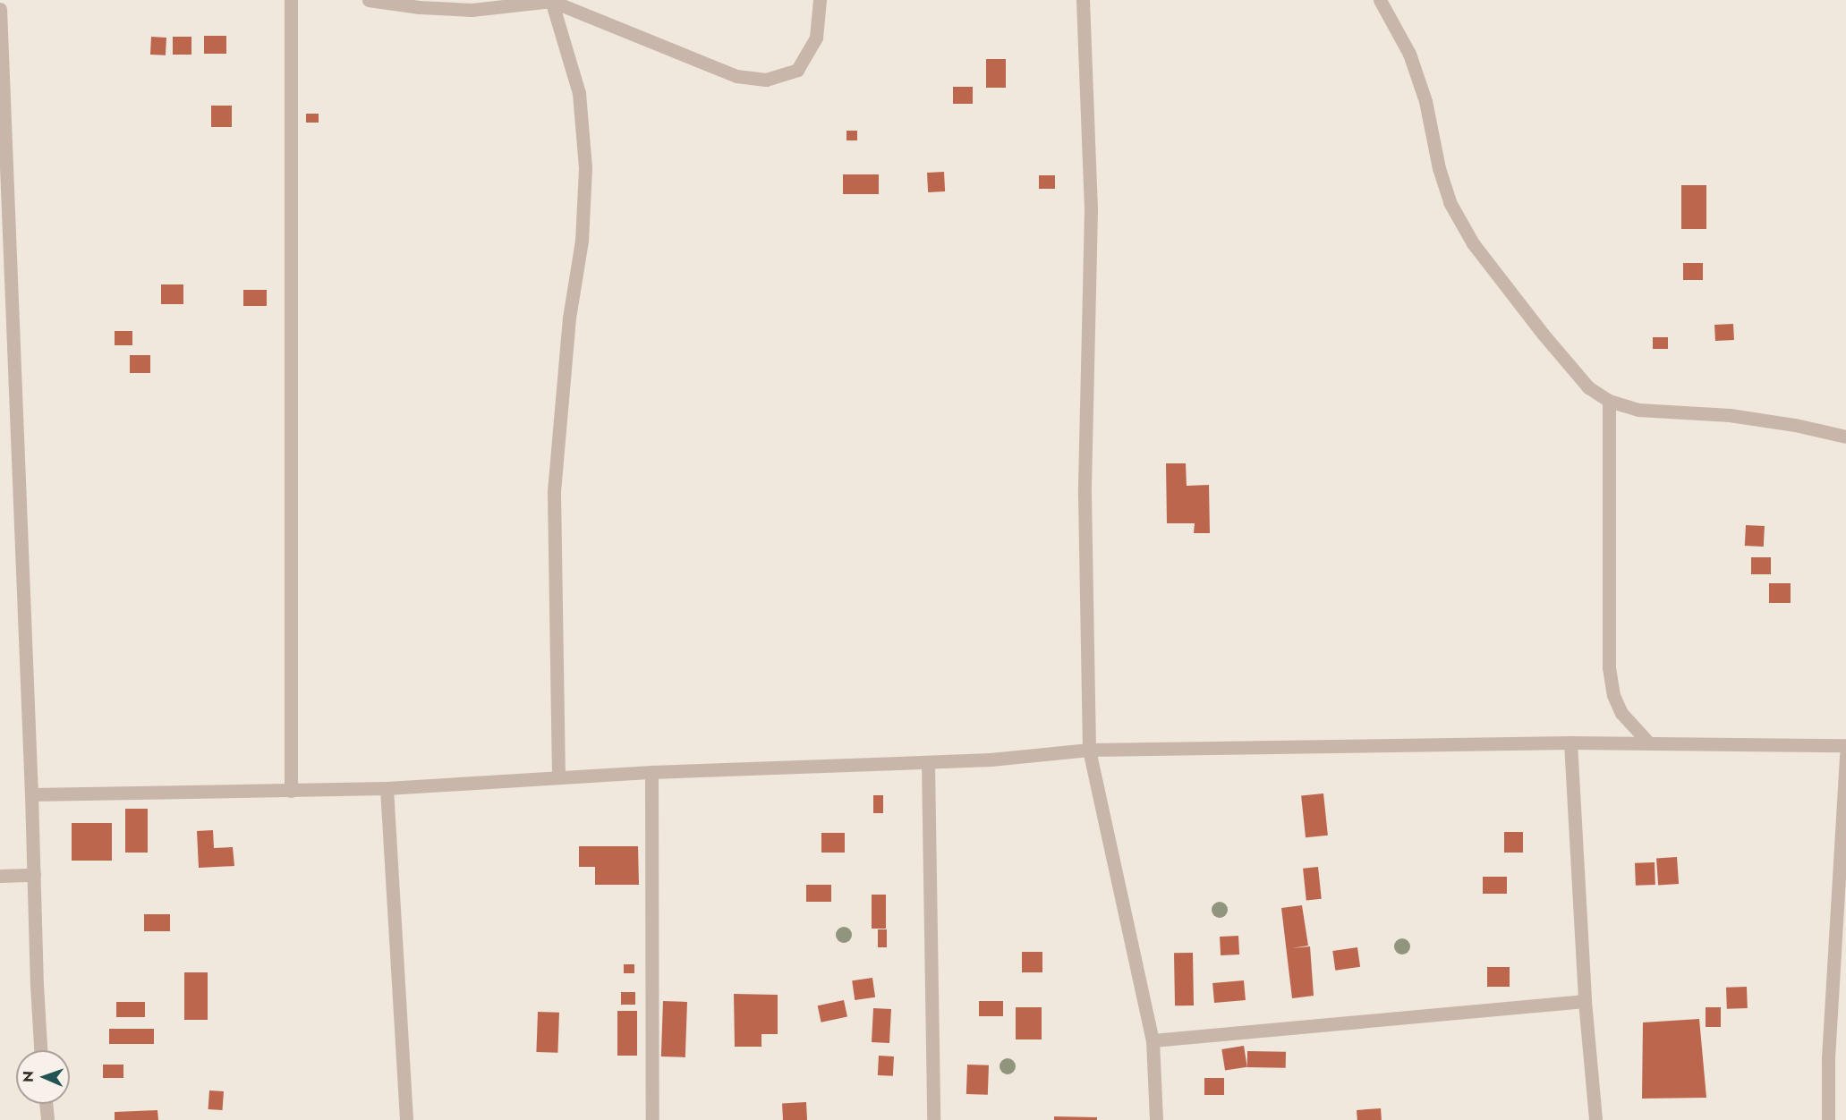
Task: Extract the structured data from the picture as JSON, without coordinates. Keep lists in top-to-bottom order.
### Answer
{
  "north": "left"
}
